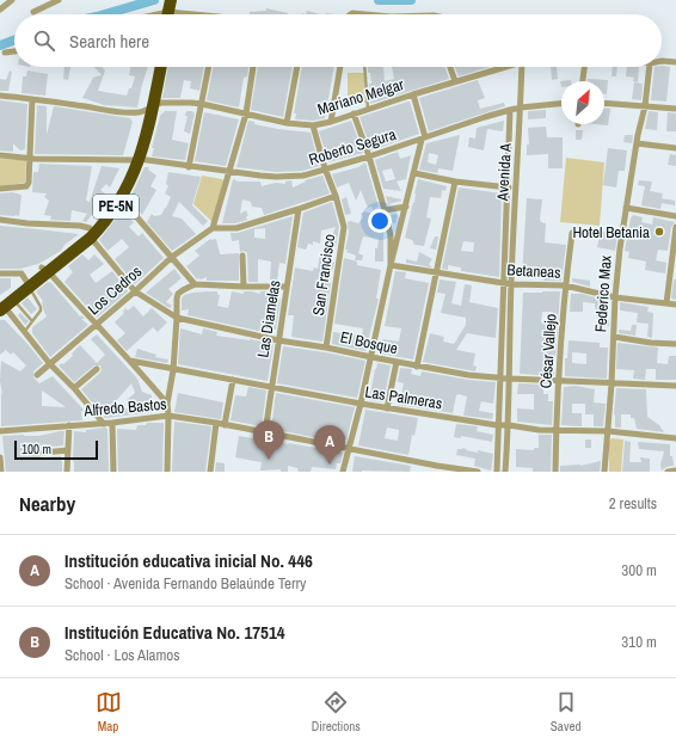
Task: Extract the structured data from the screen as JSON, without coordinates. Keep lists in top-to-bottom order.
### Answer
{
  "streets": {
    "highway": ["PE-5N"],
    "street": [
      "Mariano Melgar",
      "Roberto Segura",
      "Avenida A",
      "Betaneas",
      "San Francisco",
      "Los Cedros",
      "Federico Max",
      "Las Diamelas",
      "El Bosque",
      "César Vallejo",
      "Las Palmeras",
      "Alfredo Bastos"
    ]
  },
  "crossings": [
    ["Mariano Melgar", "PE-5N"],
    ["Mariano Melgar", "San Francisco"],
    ["Roberto Segura", "Avenida A"],
    ["Roberto Segura", "PE-5N"],
    ["Roberto Segura", "San Francisco"],
    ["Avenida A", "Betaneas"],
    ["Avenida A", "El Bosque"],
    ["Avenida A", "Las Palmeras"],
    ["PE-5N", "El Bosque"],
    ["Betaneas", "Federico Max"],
    ["Betaneas", "César Vallejo"],
    ["San Francisco", "El Bosque"],
    ["Los Cedros", "El Bosque"],
    ["Federico Max", "El Bosque"],
    ["Federico Max", "Las Palmeras"],
    ["Las Diamelas", "El Bosque"],
    ["Las Diamelas", "Las Palmeras"],
    ["Las Diamelas", "Alfredo Bastos"],
    ["El Bosque", "César Vallejo"],
    ["César Vallejo", "Las Palmeras"]
  ],
  "places": ["Hotel Betania"],
  "scale_bar": "100 m",
  "north": "top right",
  "page": {
    "search": "Search here",
    "pins": ["B", "A"],
    "scale": "100 m",
    "heading": ["Nearby", "2 results"],
    "list": [
      {
        "mark": "A",
        "name": "Institución educativa inicial No. 446",
        "note": "School · Avenida Fernando Belaúnde Terry",
        "value": "300 m"
      },
      {
        "mark": "B",
        "name": "Institución Educativa No. 17514",
        "note": "School · Los Alamos",
        "value": "310 m"
      }
    ],
    "nav": ["Map", "Directions", "Saved"]
  }
}
